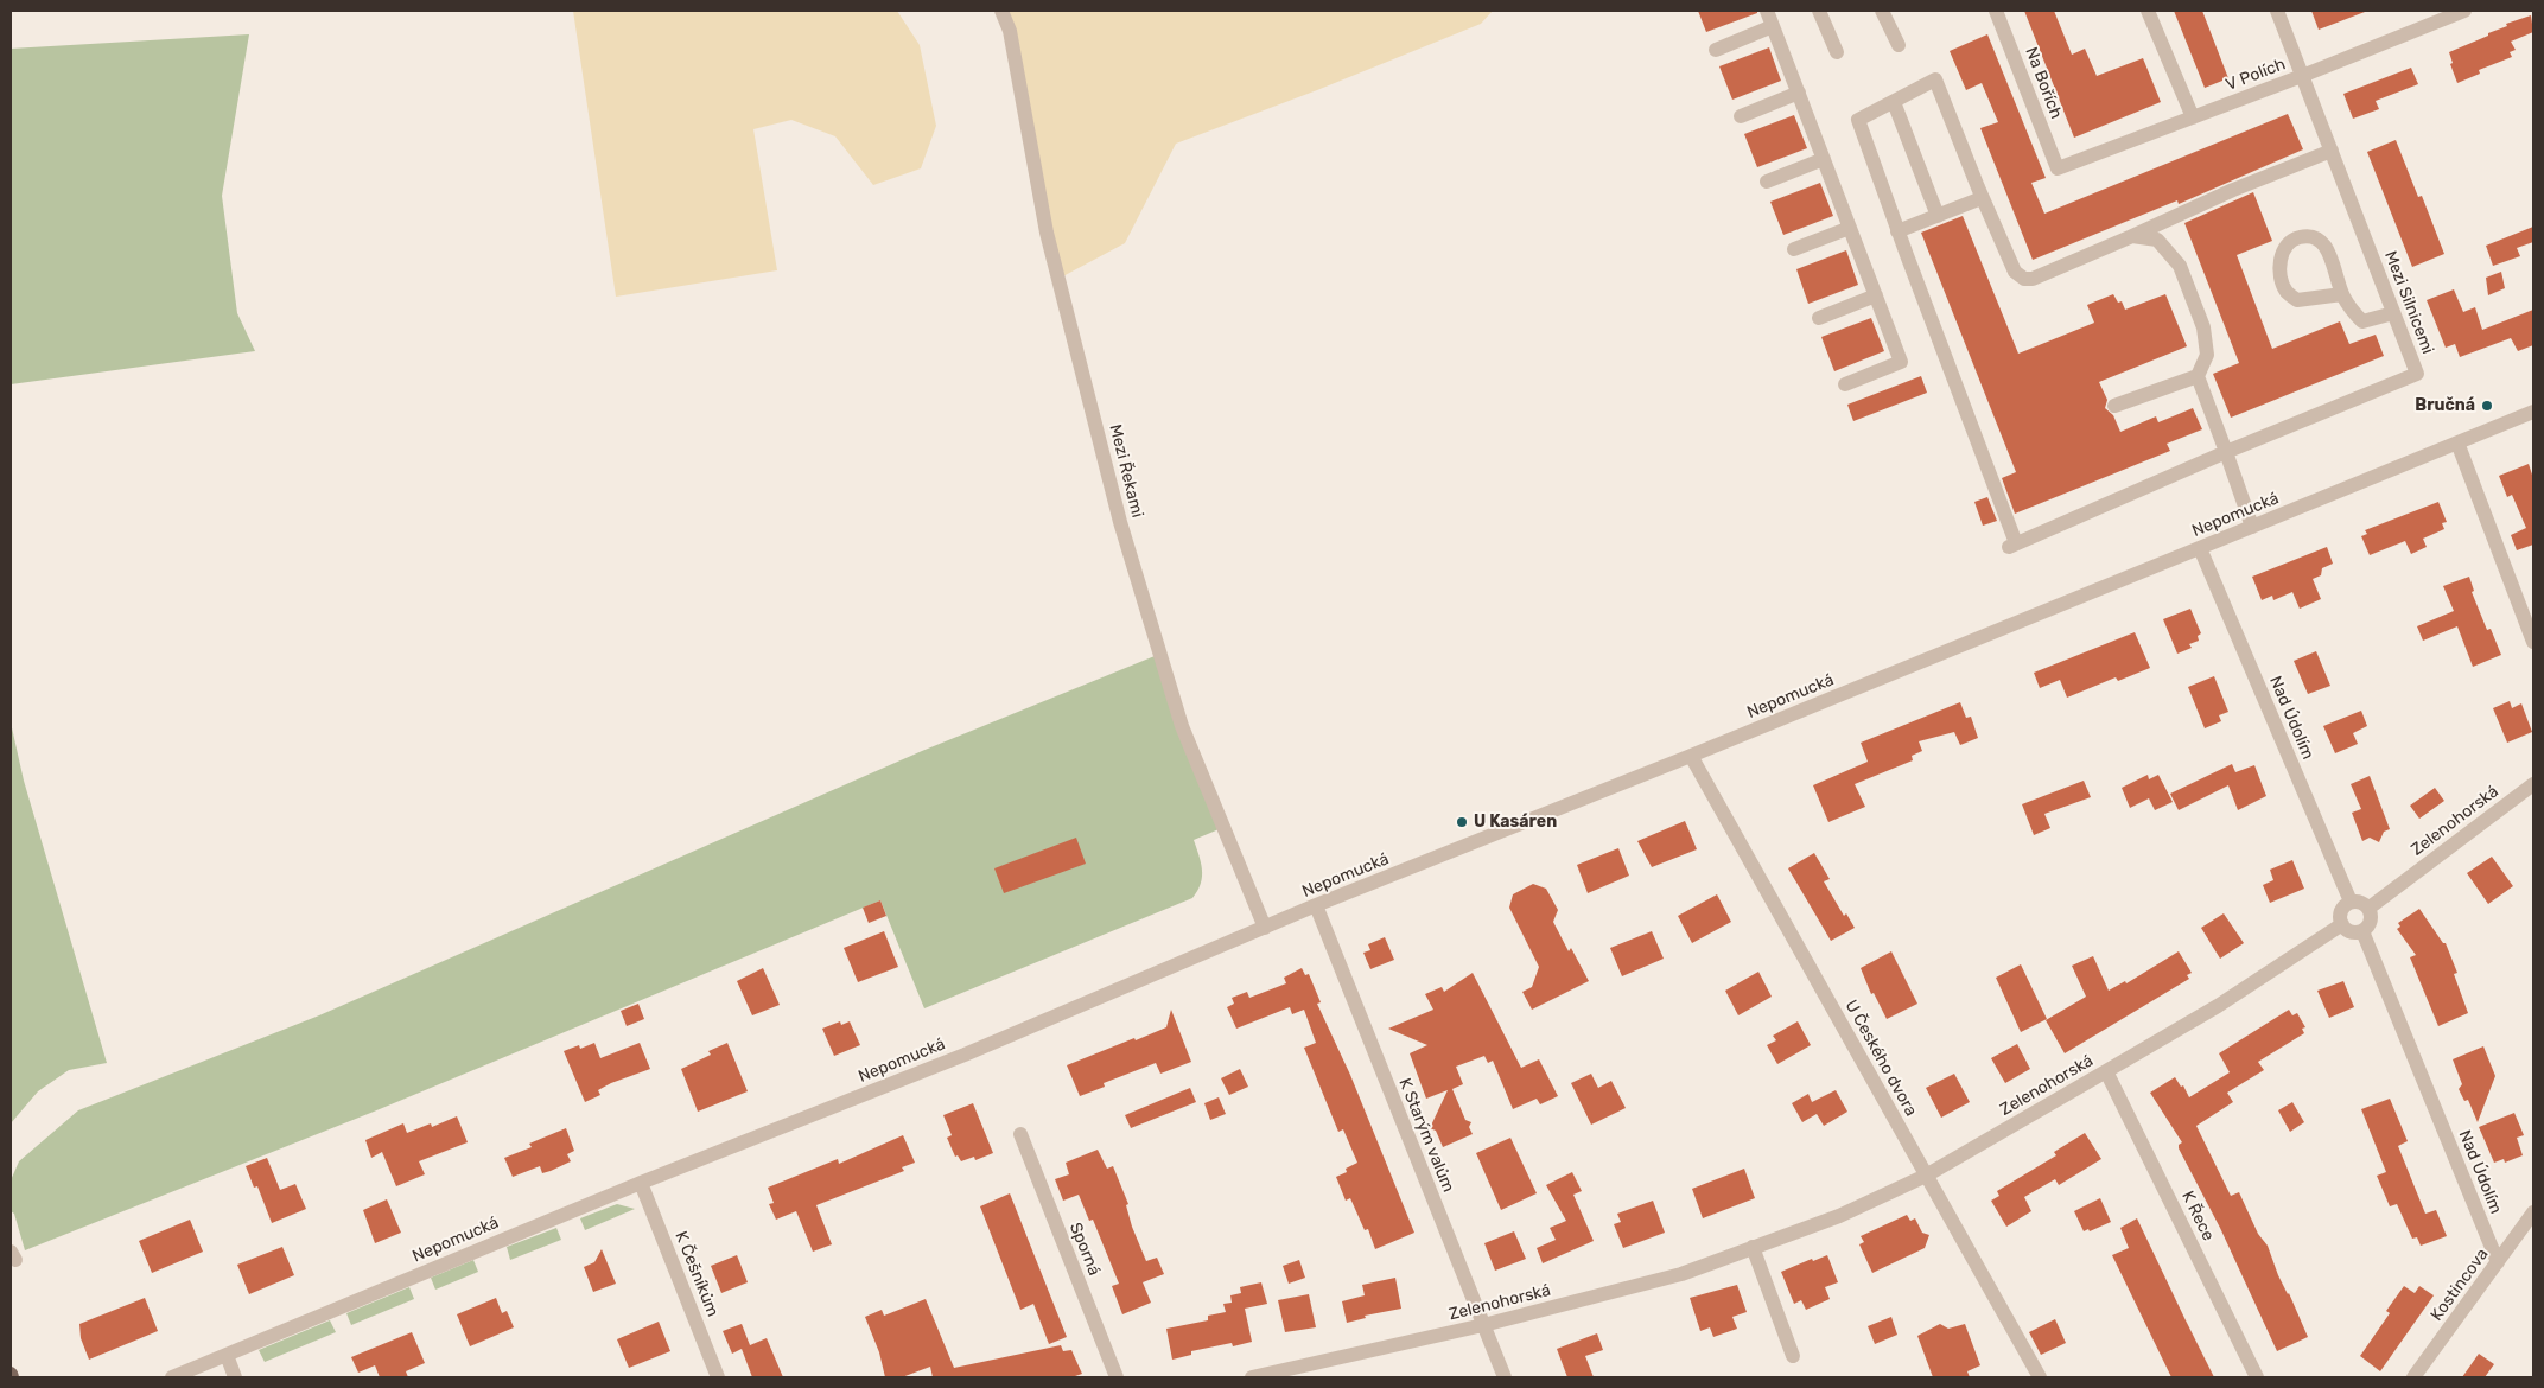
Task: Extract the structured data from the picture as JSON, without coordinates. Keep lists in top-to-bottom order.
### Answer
{
  "streets": {
    "street": [
      "V Polích",
      "Na Bořích",
      "Mezi Silnicemi",
      "Mezi Řekami",
      "Nepomucká",
      "Nad Údolím",
      "Zelenohorská",
      "U Českého dvora",
      "K Starým valům",
      "K Řece",
      "Sporná",
      "K Češníkům",
      "Kostincova"
    ]
  },
  "crossings": [
    ["V Polích", "Na Bořích"],
    ["V Polích", "Mezi Silnicemi"],
    ["Mezi Řekami", "Nepomucká"],
    ["Nepomucká", "Nad Údolím"],
    ["Nepomucká", "U Českého dvora"],
    ["Nepomucká", "K Starým valům"],
    ["Nepomucká", "K Češníkům"],
    ["Nad Údolím", "Zelenohorská"],
    ["Nad Údolím", "Kostincova"],
    ["Zelenohorská", "U Českého dvora"],
    ["Zelenohorská", "K Starým valům"],
    ["Zelenohorská", "K Řece"]
  ],
  "places": ["Bručná", "U Kasáren"]
}
